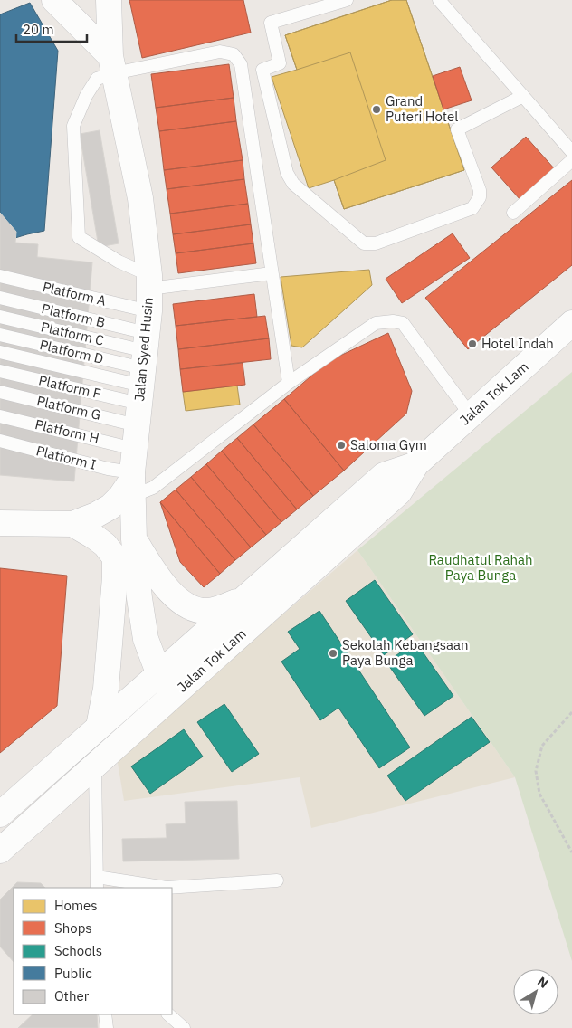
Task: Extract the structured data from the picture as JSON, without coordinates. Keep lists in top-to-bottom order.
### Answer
{
  "streets": {
    "street": ["Jalan Tok Lam"],
    "lane": [
      "Platform A",
      "Platform B",
      "Platform C",
      "Platform D",
      "Platform F",
      "Platform G",
      "Platform H",
      "Platform I"
    ]
  },
  "crossings": [
    ["Platform A", "Platform B"],
    ["Platform A", "Platform C"],
    ["Platform A", "Platform D"],
    ["Platform A", "Platform F"],
    ["Platform A", "Platform G"],
    ["Platform A", "Platform H"],
    ["Platform A", "Platform I"],
    ["Platform B", "Platform C"],
    ["Platform B", "Platform D"],
    ["Platform B", "Platform F"],
    ["Platform B", "Platform G"],
    ["Platform B", "Platform H"],
    ["Platform B", "Platform I"],
    ["Platform C", "Platform D"],
    ["Platform C", "Platform F"],
    ["Platform C", "Platform G"],
    ["Platform C", "Platform H"],
    ["Platform C", "Platform I"],
    ["Platform D", "Platform F"],
    ["Platform D", "Platform G"],
    ["Platform D", "Platform H"],
    ["Platform D", "Platform I"],
    ["Platform F", "Platform G"],
    ["Platform F", "Platform H"],
    ["Platform F", "Platform I"],
    ["Platform G", "Platform H"],
    ["Platform G", "Platform I"],
    ["Platform H", "Platform I"]
  ],
  "parks": ["Raudhatul Rahah Paya Bunga"],
  "places": [
    "Grand Puteri Hotel",
    "Hotel Indah",
    "Saloma Gym",
    "Sekolah Kebangsaan Paya Bunga"
  ],
  "legend": [
    "Homes",
    "Shops",
    "Schools",
    "Public",
    "Other"
  ],
  "scale_bar": "20 m",
  "north": "top right"
}
